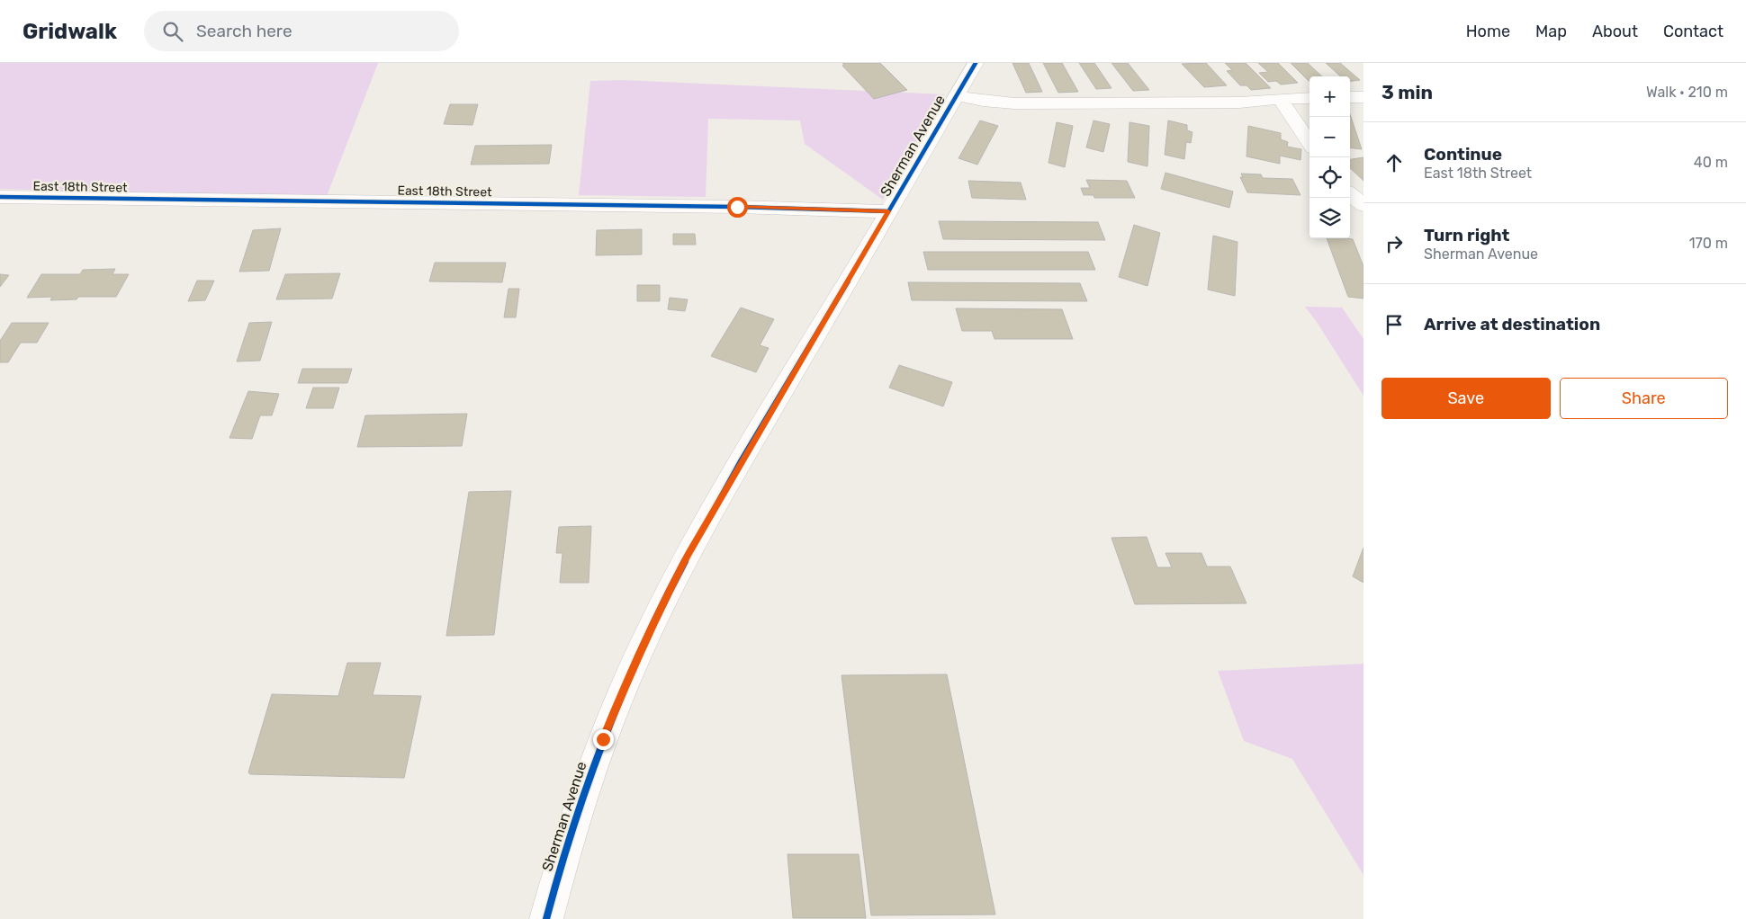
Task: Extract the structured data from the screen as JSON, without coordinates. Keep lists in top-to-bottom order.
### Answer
{
  "streets": {
    "street": ["Sherman Avenue", "East 18th Street"]
  },
  "crossings": [
    ["Sherman Avenue", "East 18th Street"]
  ],
  "page": {
    "header": "Gridwalk",
    "search": "Search here",
    "nav": [
      "Home",
      "Map",
      "About",
      "Contact"
    ],
    "heading": ["3 min", "Walk · 210 m"],
    "map_buttons": ["+", "−"],
    "list": [
      ["Continue", "East 18th Street", "40 m"],
      ["Turn right", "Sherman Avenue", "170 m"],
      "Arrive at destination"
    ],
    "buttons": ["Save", "Share"]
  }
}
